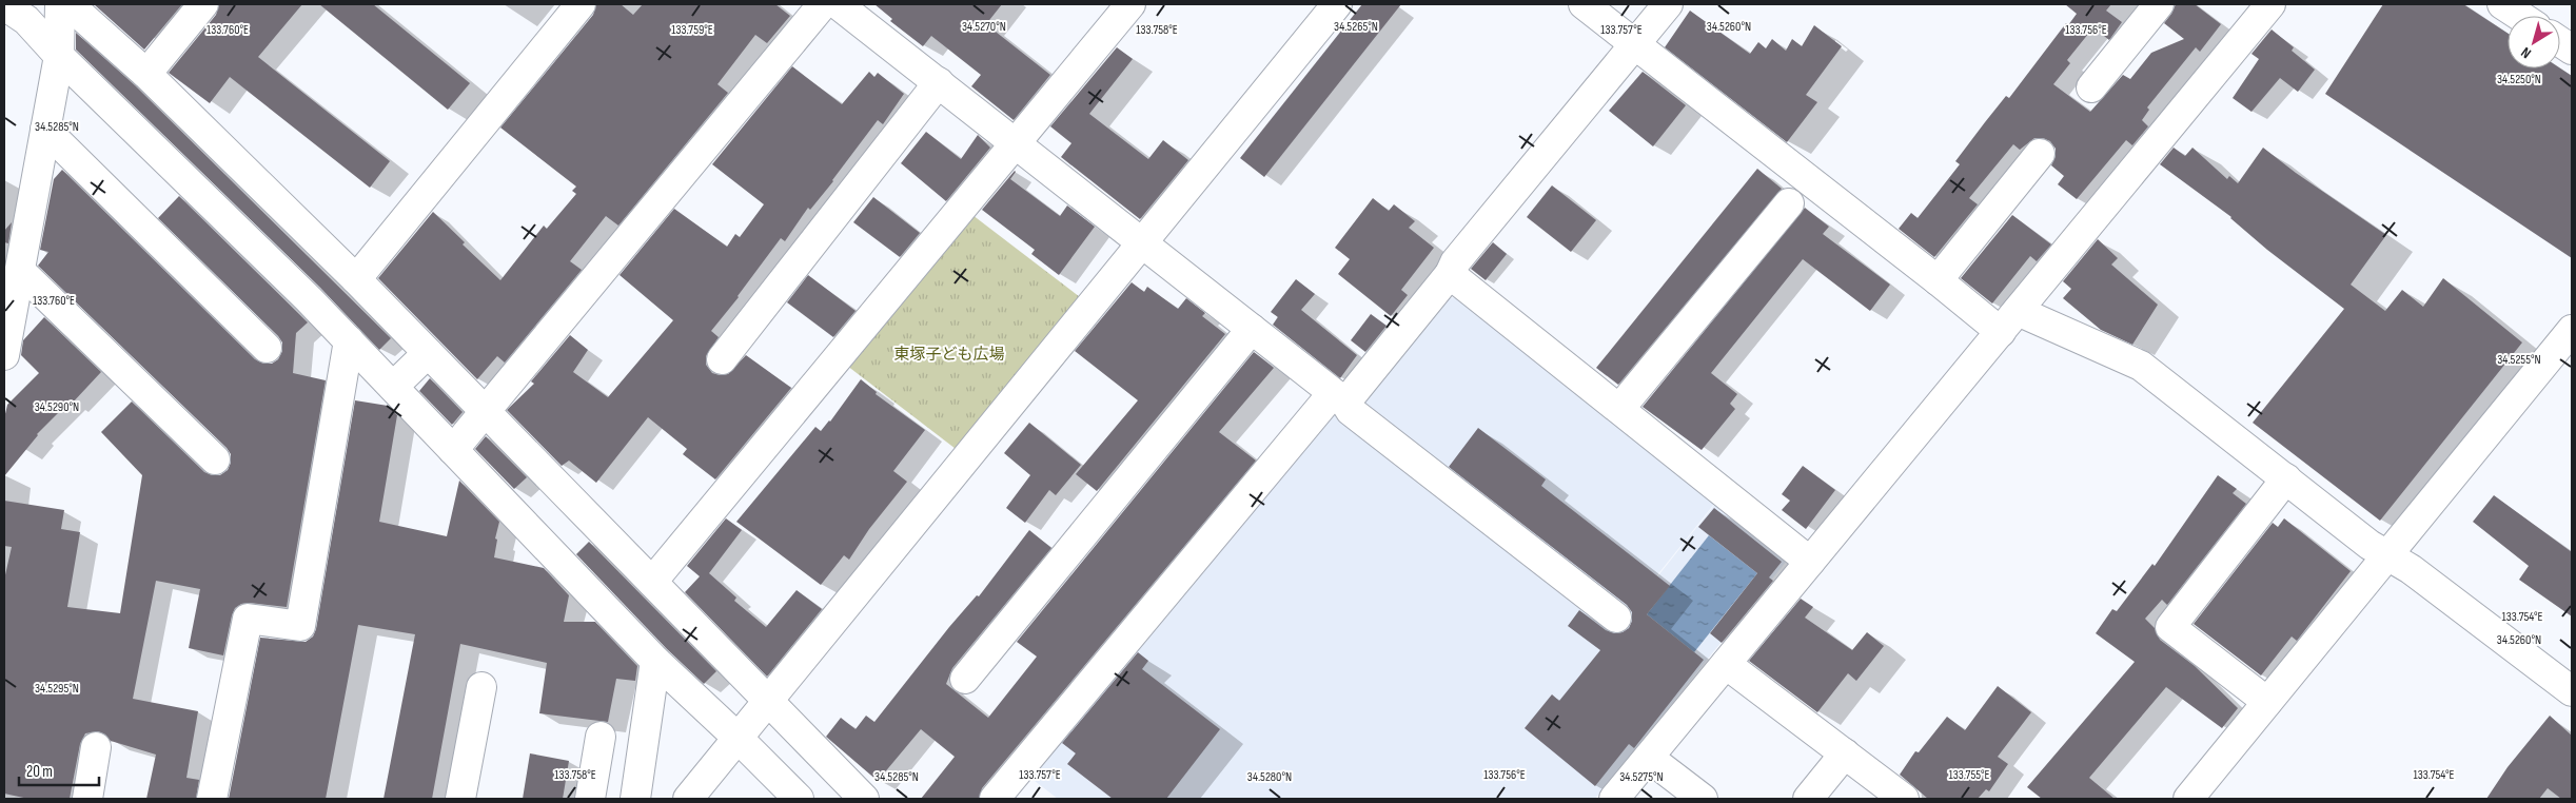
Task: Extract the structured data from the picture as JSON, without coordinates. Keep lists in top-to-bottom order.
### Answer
{
  "parks": ["東塚子ども広場"],
  "scale_bar": "20 m",
  "north": "bottom left",
  "coordinates": [
    "34.5270°N",
    "34.5265°N",
    "34.5260°N",
    "133.760°E",
    "133.759°E",
    "133.758°E",
    "133.757°E",
    "133.756°E",
    "34.5250°N",
    "34.5285°N",
    "34.5255°N",
    "34.5290°N",
    "133.754°E",
    "34.5295°N",
    "133.755°E",
    "34.5280°N",
    "34.5275°N"
  ]
}
